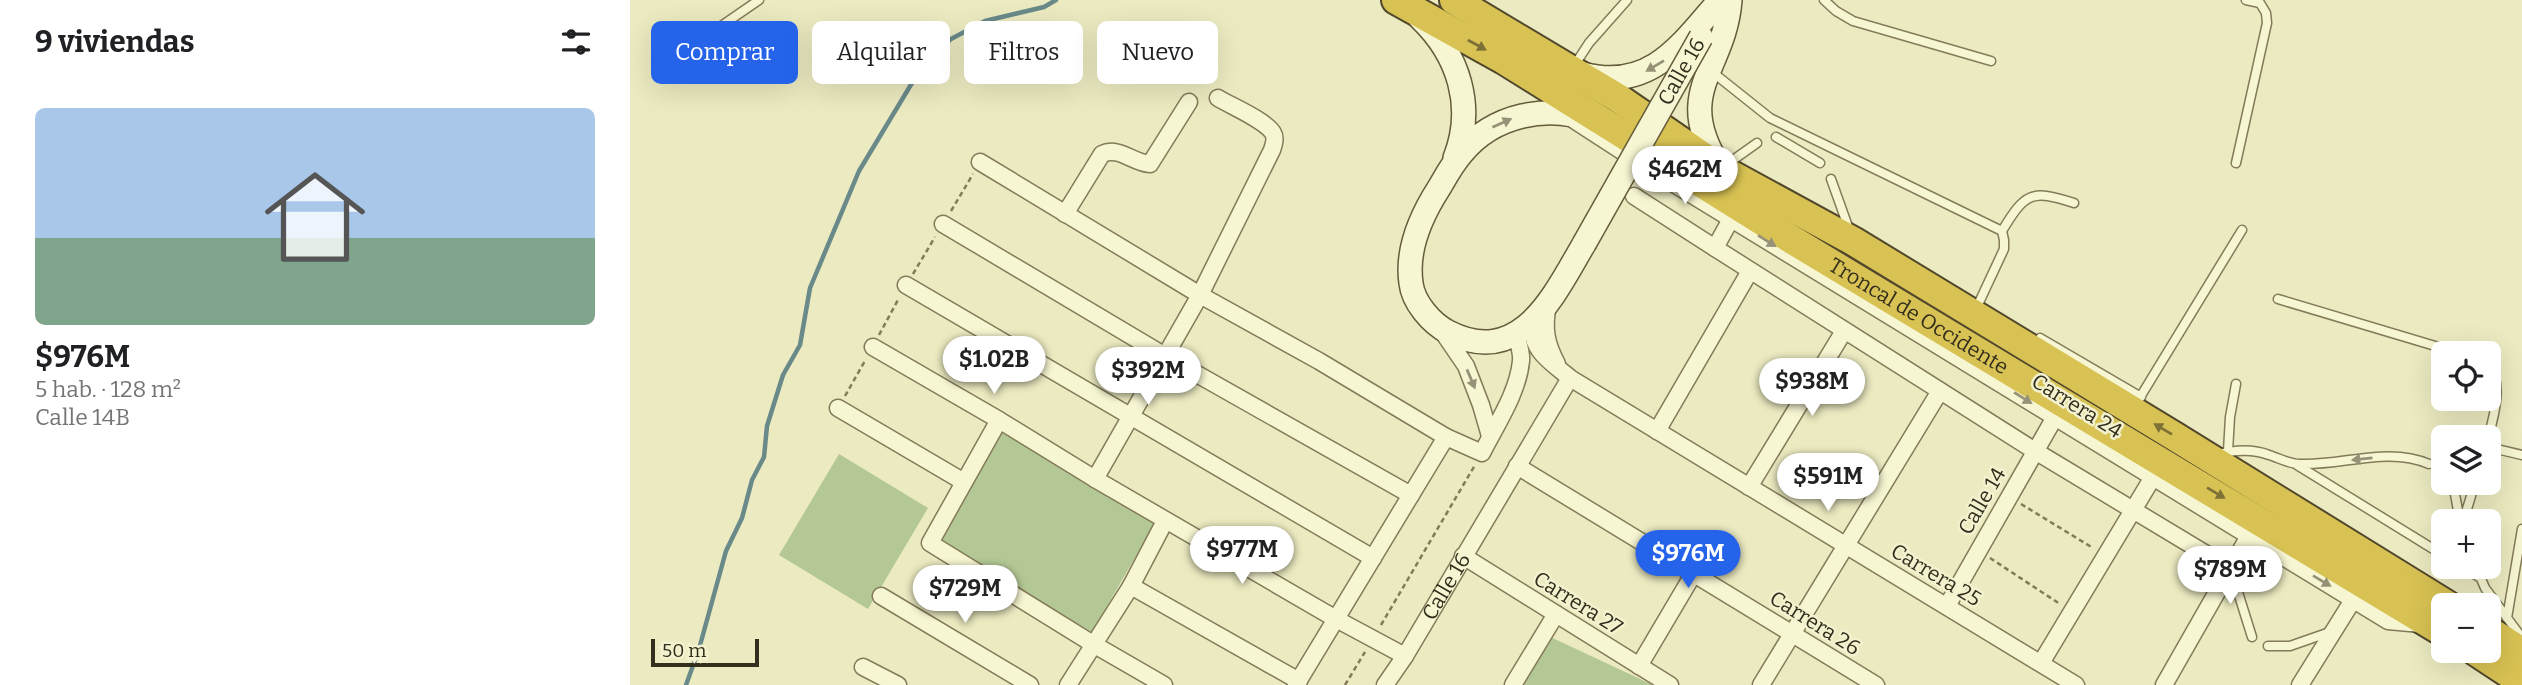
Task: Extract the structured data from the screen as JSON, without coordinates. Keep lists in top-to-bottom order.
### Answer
{
  "streets": {
    "highway": ["Troncal de Occidente"],
    "street": [
      "Calle 16",
      "Carrera 24",
      "Calle 14",
      "Carrera 25",
      "Carrera 27",
      "Carrera 26"
    ]
  },
  "crossings": [
    ["Calle 16", "Carrera 25"],
    ["Calle 16", "Carrera 27"],
    ["Calle 16", "Carrera 26"],
    ["Troncal de Occidente", "Carrera 24"],
    ["Carrera 24", "Calle 14"],
    ["Calle 14", "Carrera 25"]
  ],
  "scale_bar": "50 m",
  "page": {
    "heading": "9 viviendas",
    "chip": [
      "Comprar",
      "Alquilar",
      "Filtros",
      "Nuevo"
    ],
    "list": [
      {
        "name": "$976M",
        "note": "5 hab. · 128 m² · Calle 14B"
      }
    ],
    "price": [
      "$462M",
      "$1.02B",
      "$392M",
      "$938M",
      "$591M",
      "$977M",
      "$976M",
      "$789M",
      "$729M"
    ],
    "map_buttons": ["+", "−"],
    "scale": "50 m"
  }
}
